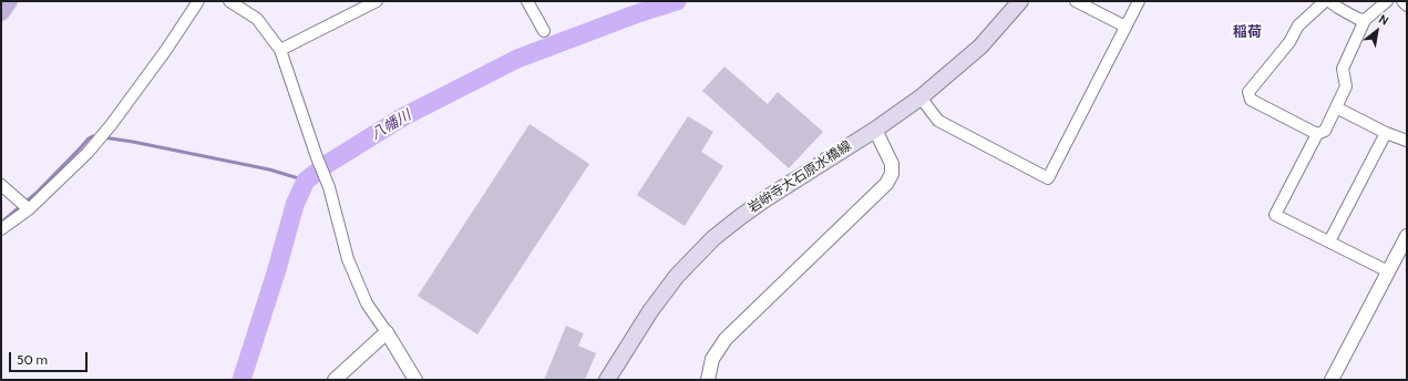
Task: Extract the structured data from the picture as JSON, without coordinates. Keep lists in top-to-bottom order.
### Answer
{
  "streets": {
    "main road": ["岩峅寺大石原水橋線"]
  },
  "districts": ["稲荷"],
  "water": ["八幡川"],
  "scale_bar": "50 m",
  "north": "top right"
}
